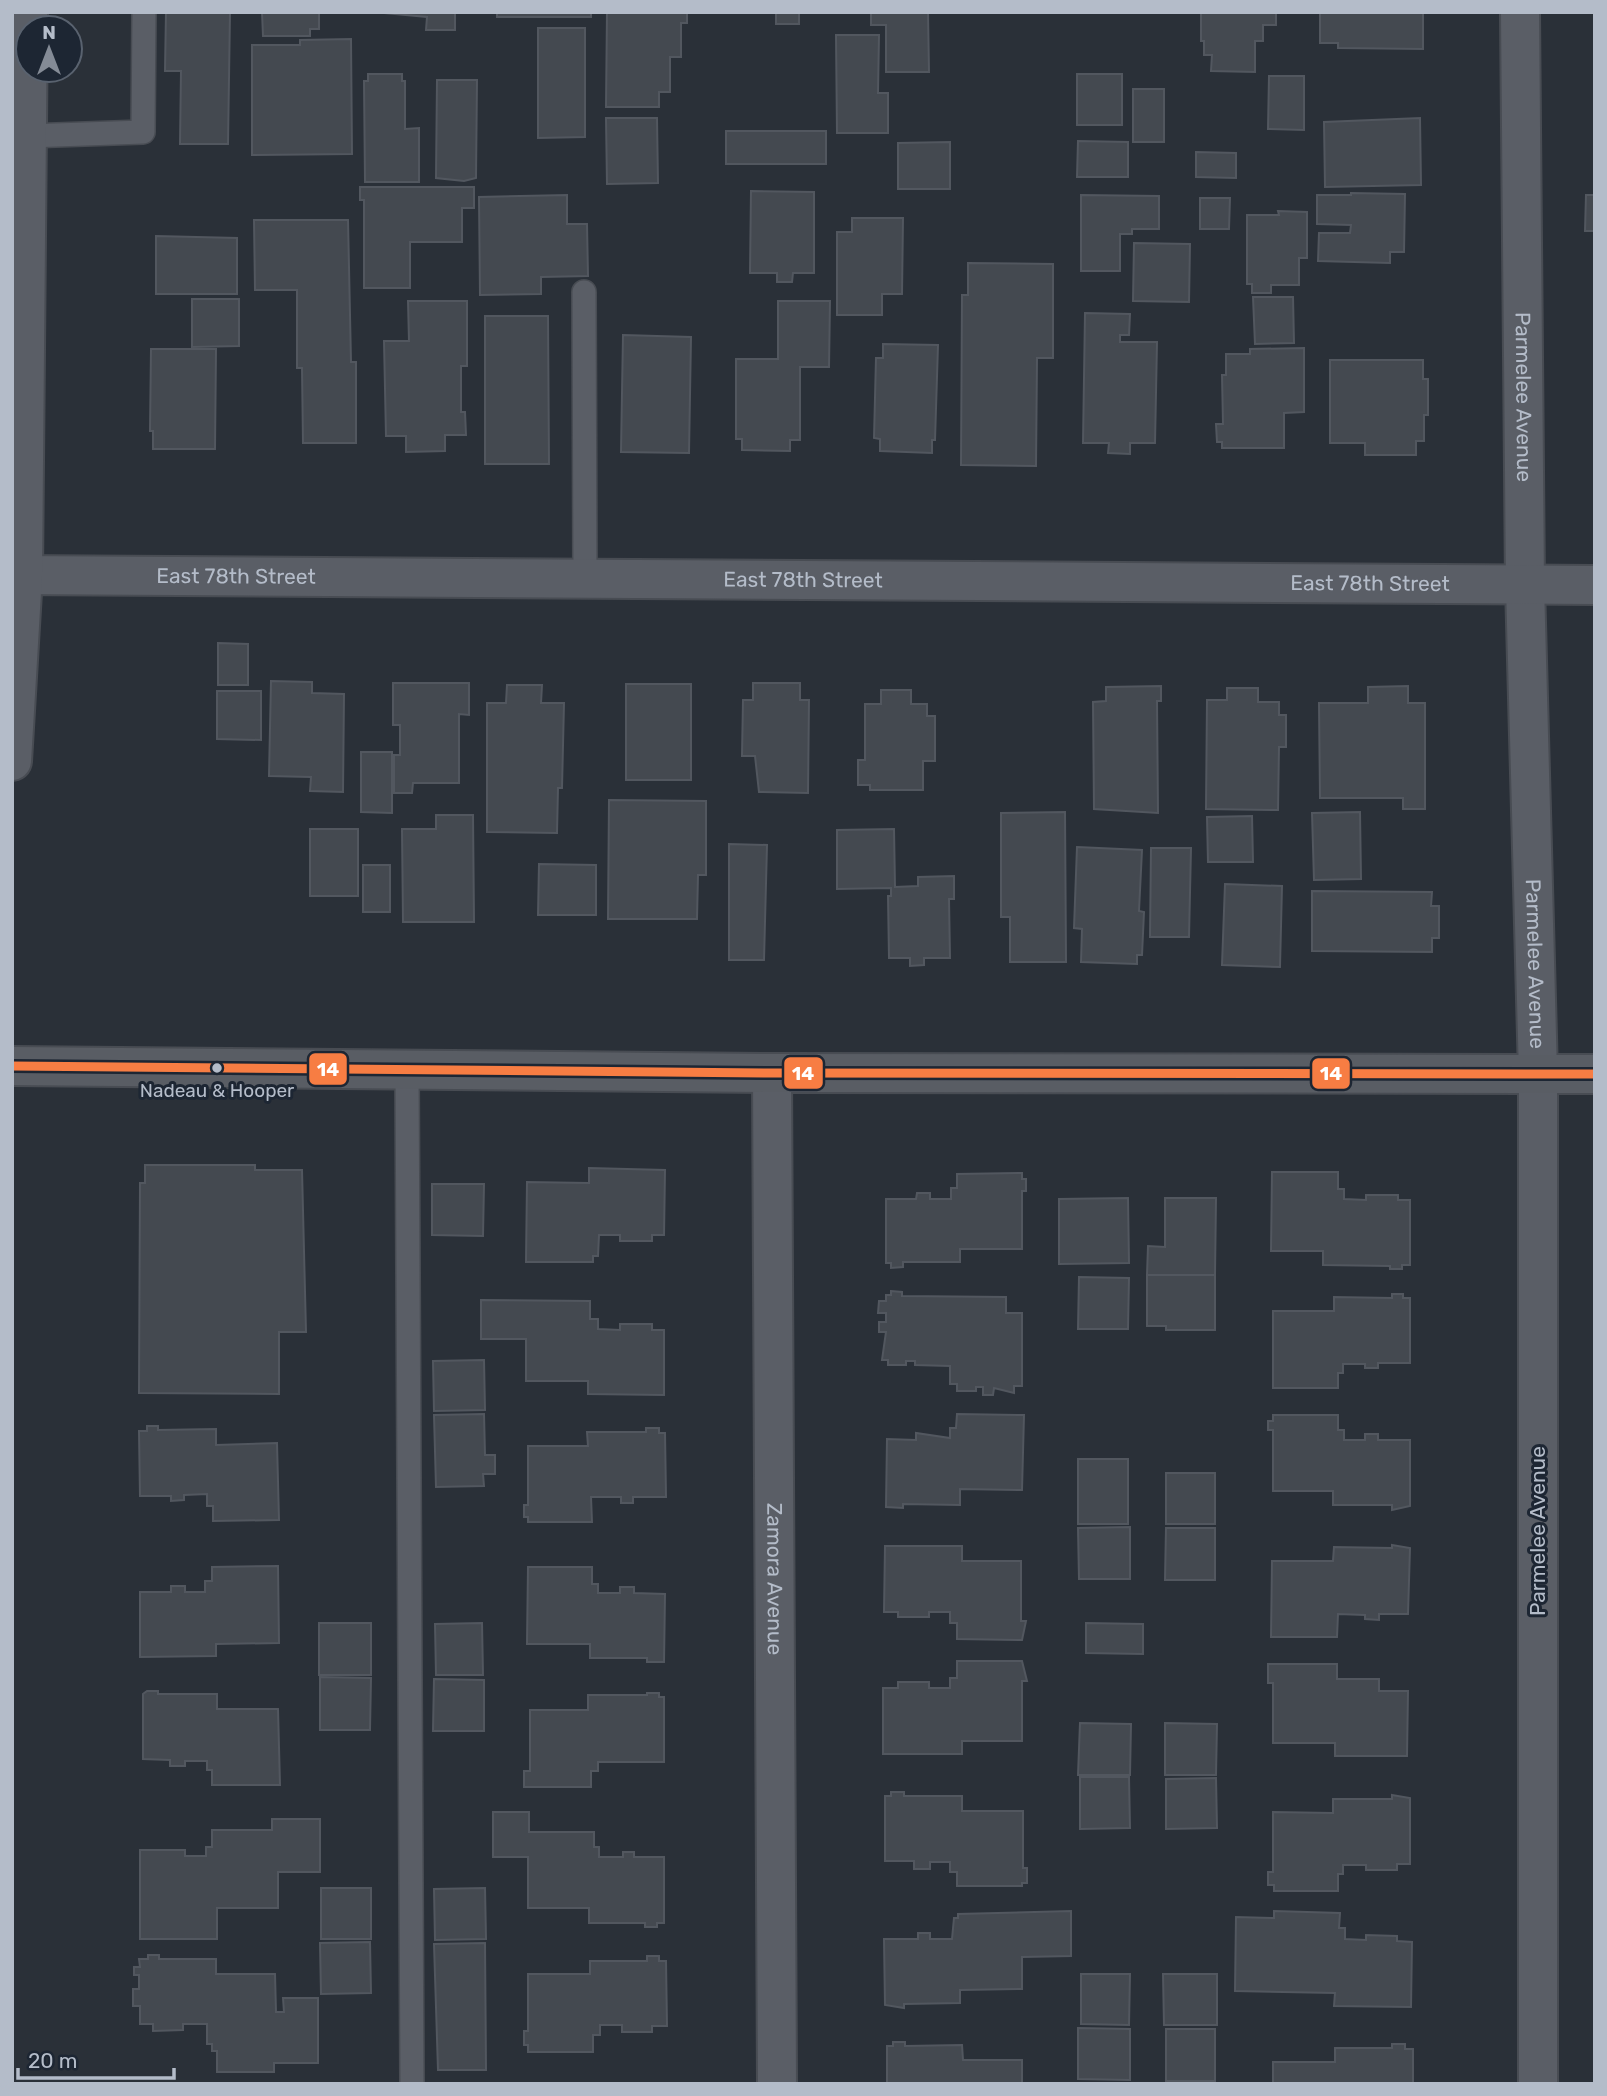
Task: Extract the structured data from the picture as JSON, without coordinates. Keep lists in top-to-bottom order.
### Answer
{
  "streets": {
    "street": ["Parmelee Avenue", "East 78th Street", "Zamora Avenue"]
  },
  "crossings": [
    ["Parmelee Avenue", "East 78th Street"]
  ],
  "places": ["Nadeau & Hooper"],
  "lines": ["transit line 14"],
  "scale_bar": "20 m",
  "north": "top"
}
